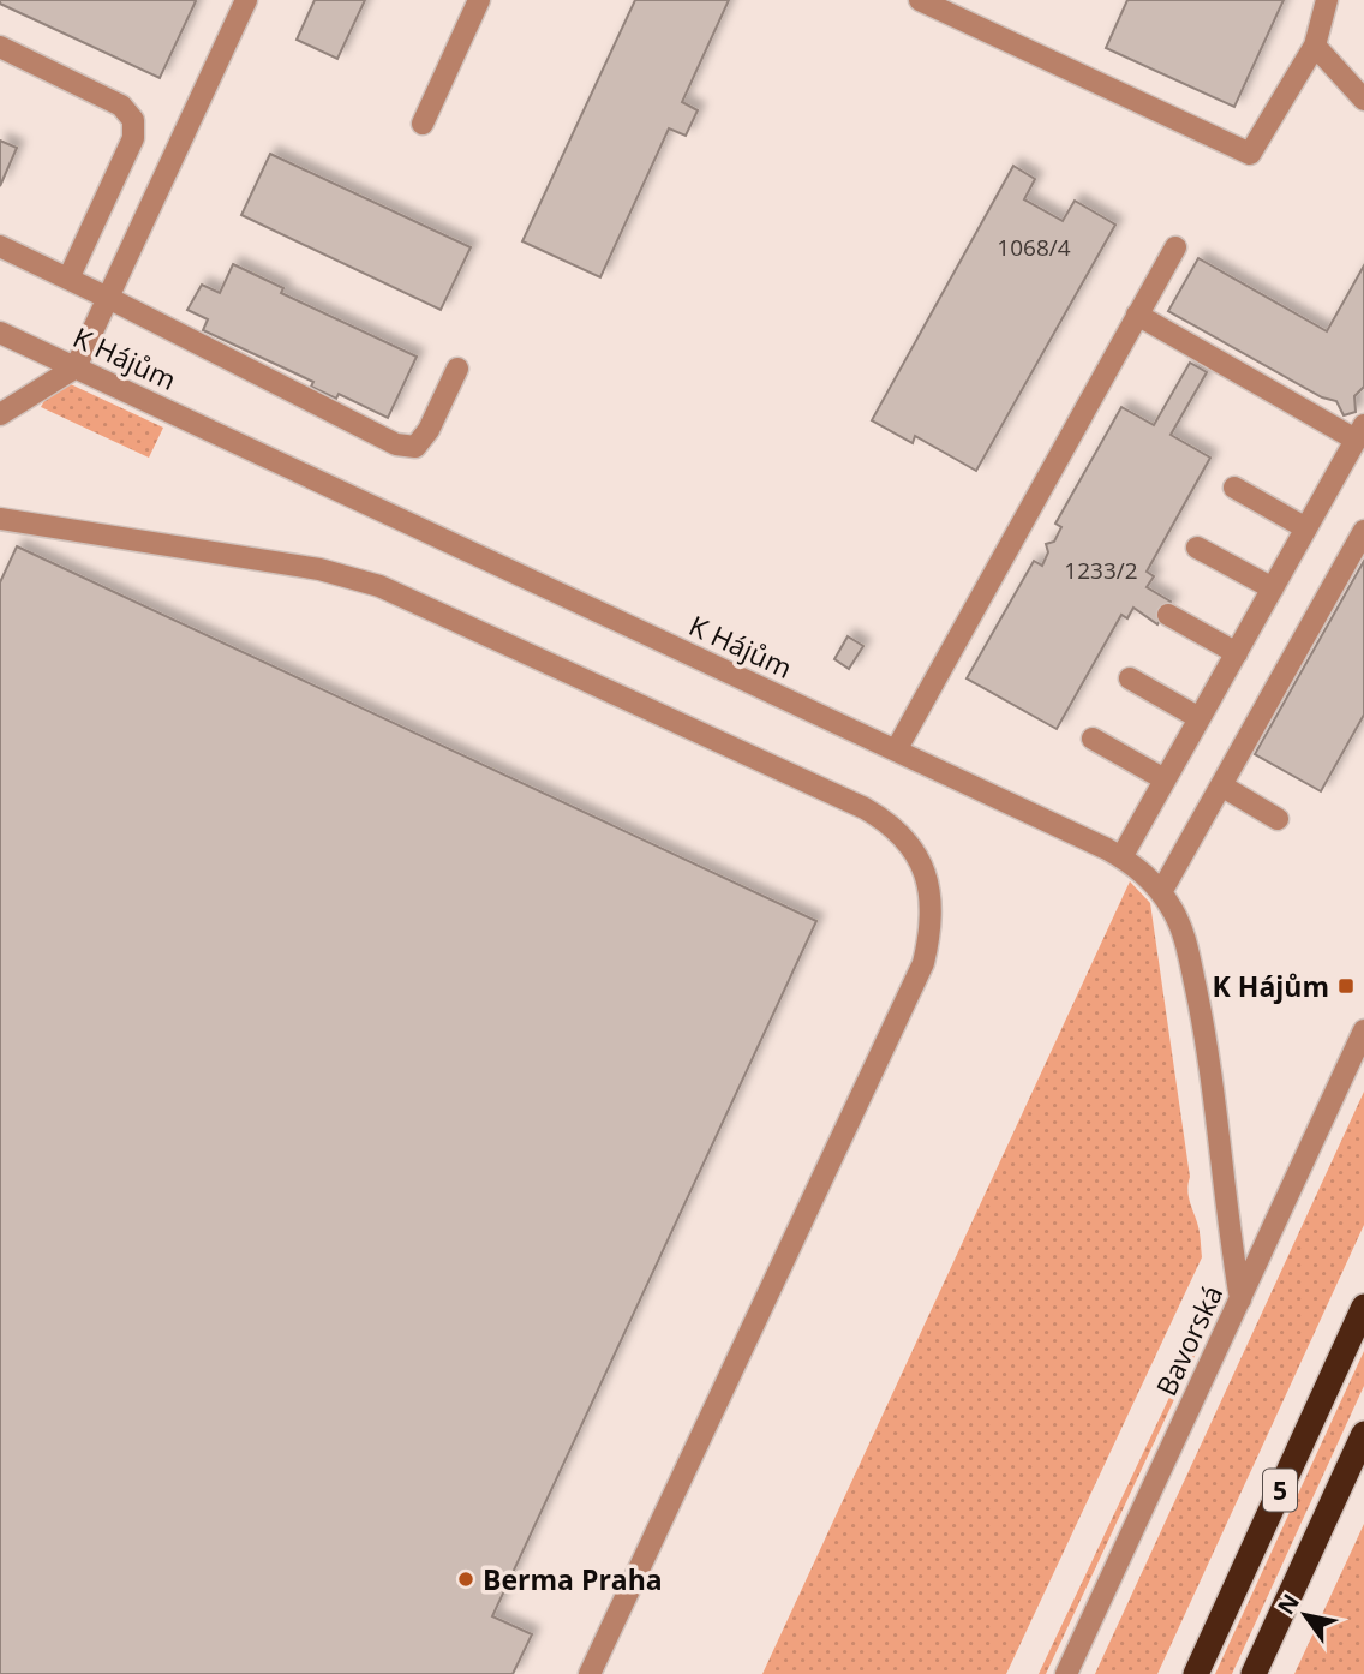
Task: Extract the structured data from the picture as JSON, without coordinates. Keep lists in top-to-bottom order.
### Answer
{
  "streets": {
    "highway": ["5"],
    "street": ["K Hájům", "Bavorská"]
  },
  "crossings": [
    ["K Hájům", "Bavorská"]
  ],
  "places": {
    "transit": ["K Hájům"],
    "other": ["Berma Praha"]
  },
  "house_numbers": ["1068/4", "1233/2"],
  "north": "top left"
}
